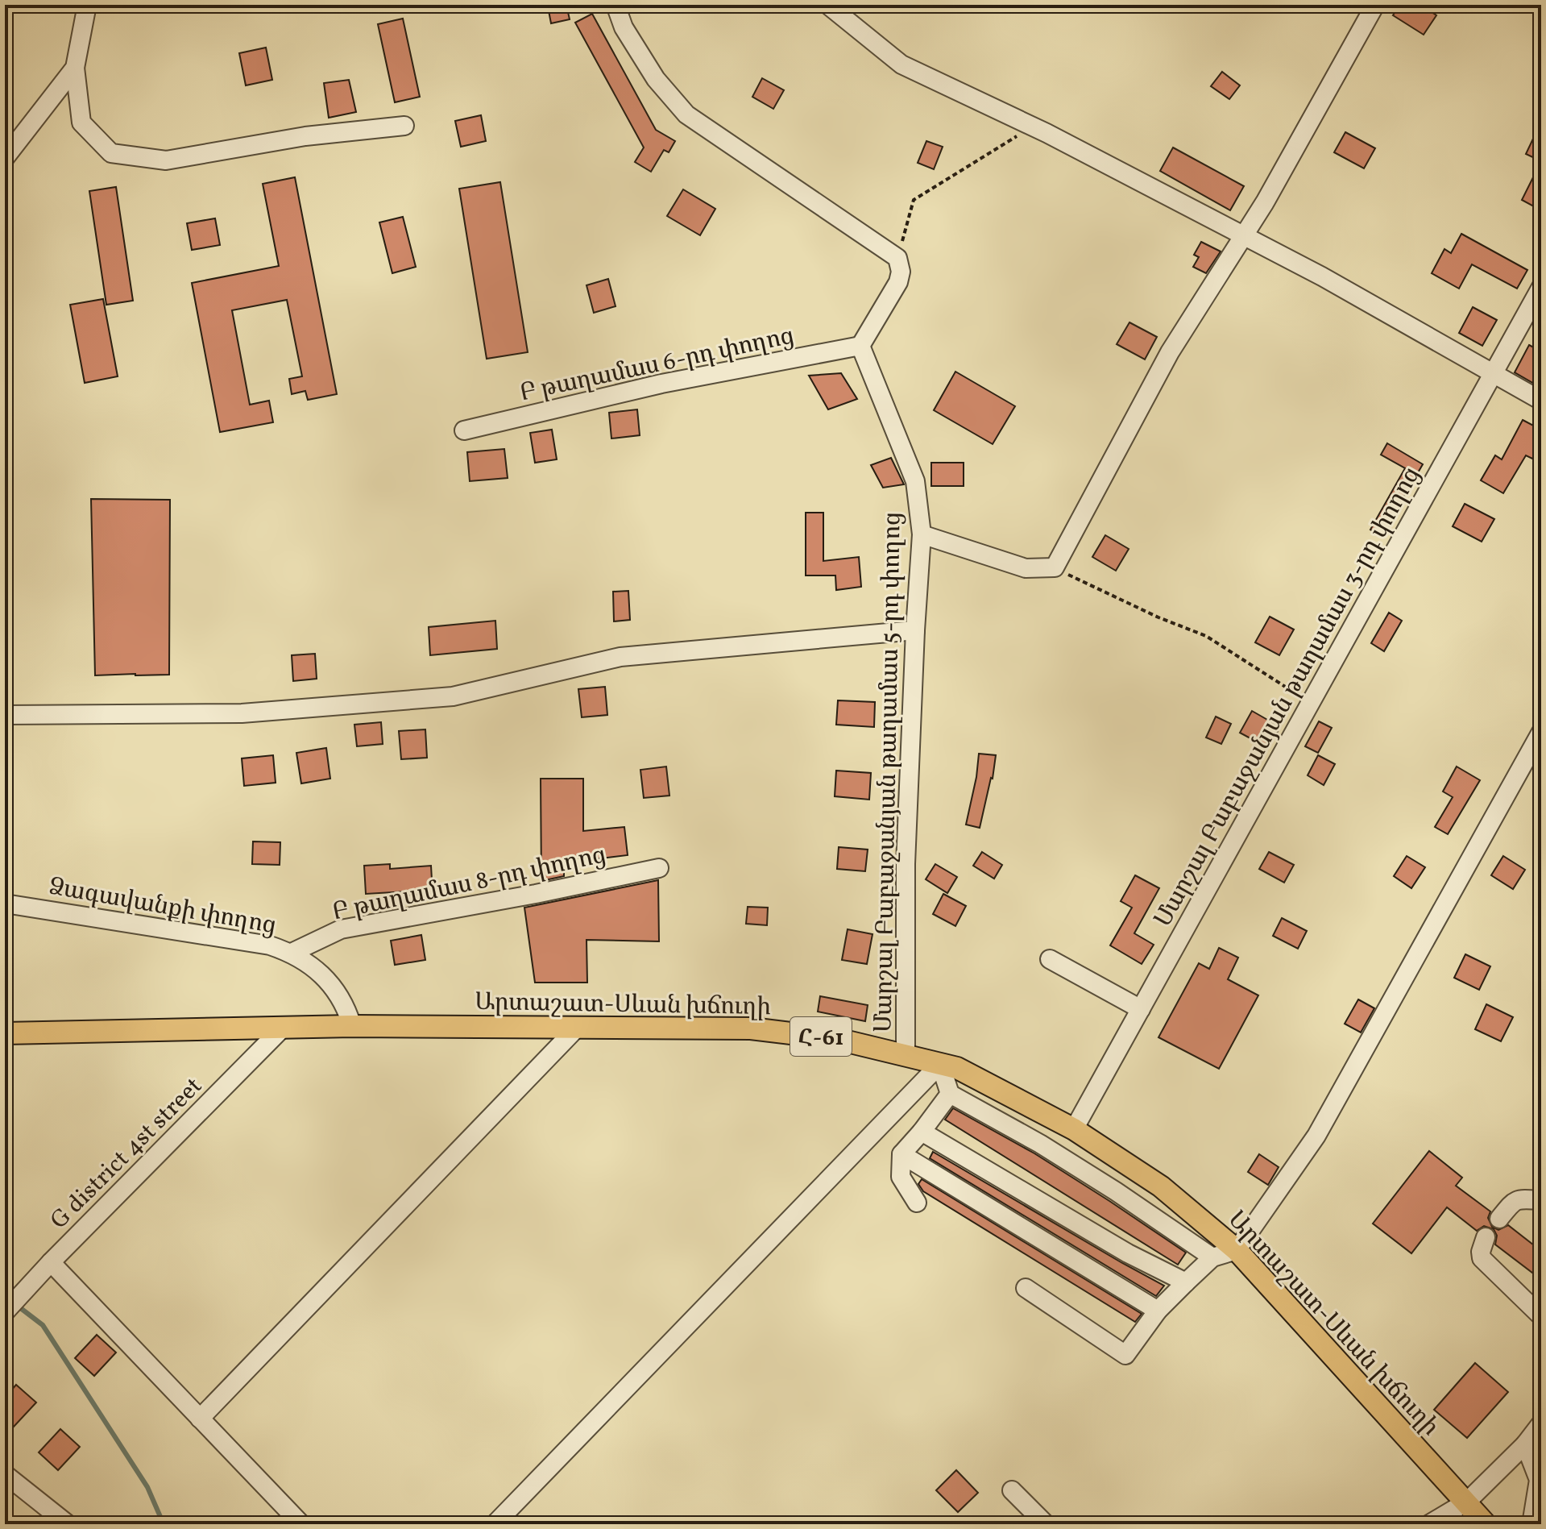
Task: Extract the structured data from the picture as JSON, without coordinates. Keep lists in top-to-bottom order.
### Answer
{
  "streets": {
    "main road": ["Արտաշատ-Սևան խճուղի", "Հ-61"],
    "street": [
      "Բ թաղամաս 6-րդ փողոց",
      "Մարշալ Բաբաջանյան թաղամաս 3-րդ փողոց",
      "Մարշալ Բաբաջանյան թաղամաս 5-րդ փողոց",
      "Բ թաղամաս 8-րդ փողոց",
      "Ձագավանքի փողոց",
      "G district 4st street"
    ]
  },
  "crossings": [
    ["Բ թաղամաս 6-րդ փողոց", "Մարշալ Բաբաջանյան թաղամաս 5-րդ փողոց"],
    ["Մարշալ Բաբաջանյան թաղամաս 3-րդ փողոց", "Արտաշատ-Սևան խճուղի"],
    ["Մարշալ Բաբաջանյան թաղամաս 5-րդ փողոց", "Արտաշատ-Սևան խճուղի"],
    ["Բ թաղամաս 8-րդ փողոց", "Ձագավանքի փողոց"],
    ["Ձագավանքի փողոց", "Արտաշատ-Սևան խճուղի"],
    ["Արտաշատ-Սևան խճուղի", "G district 4st street"]
  ]
}
